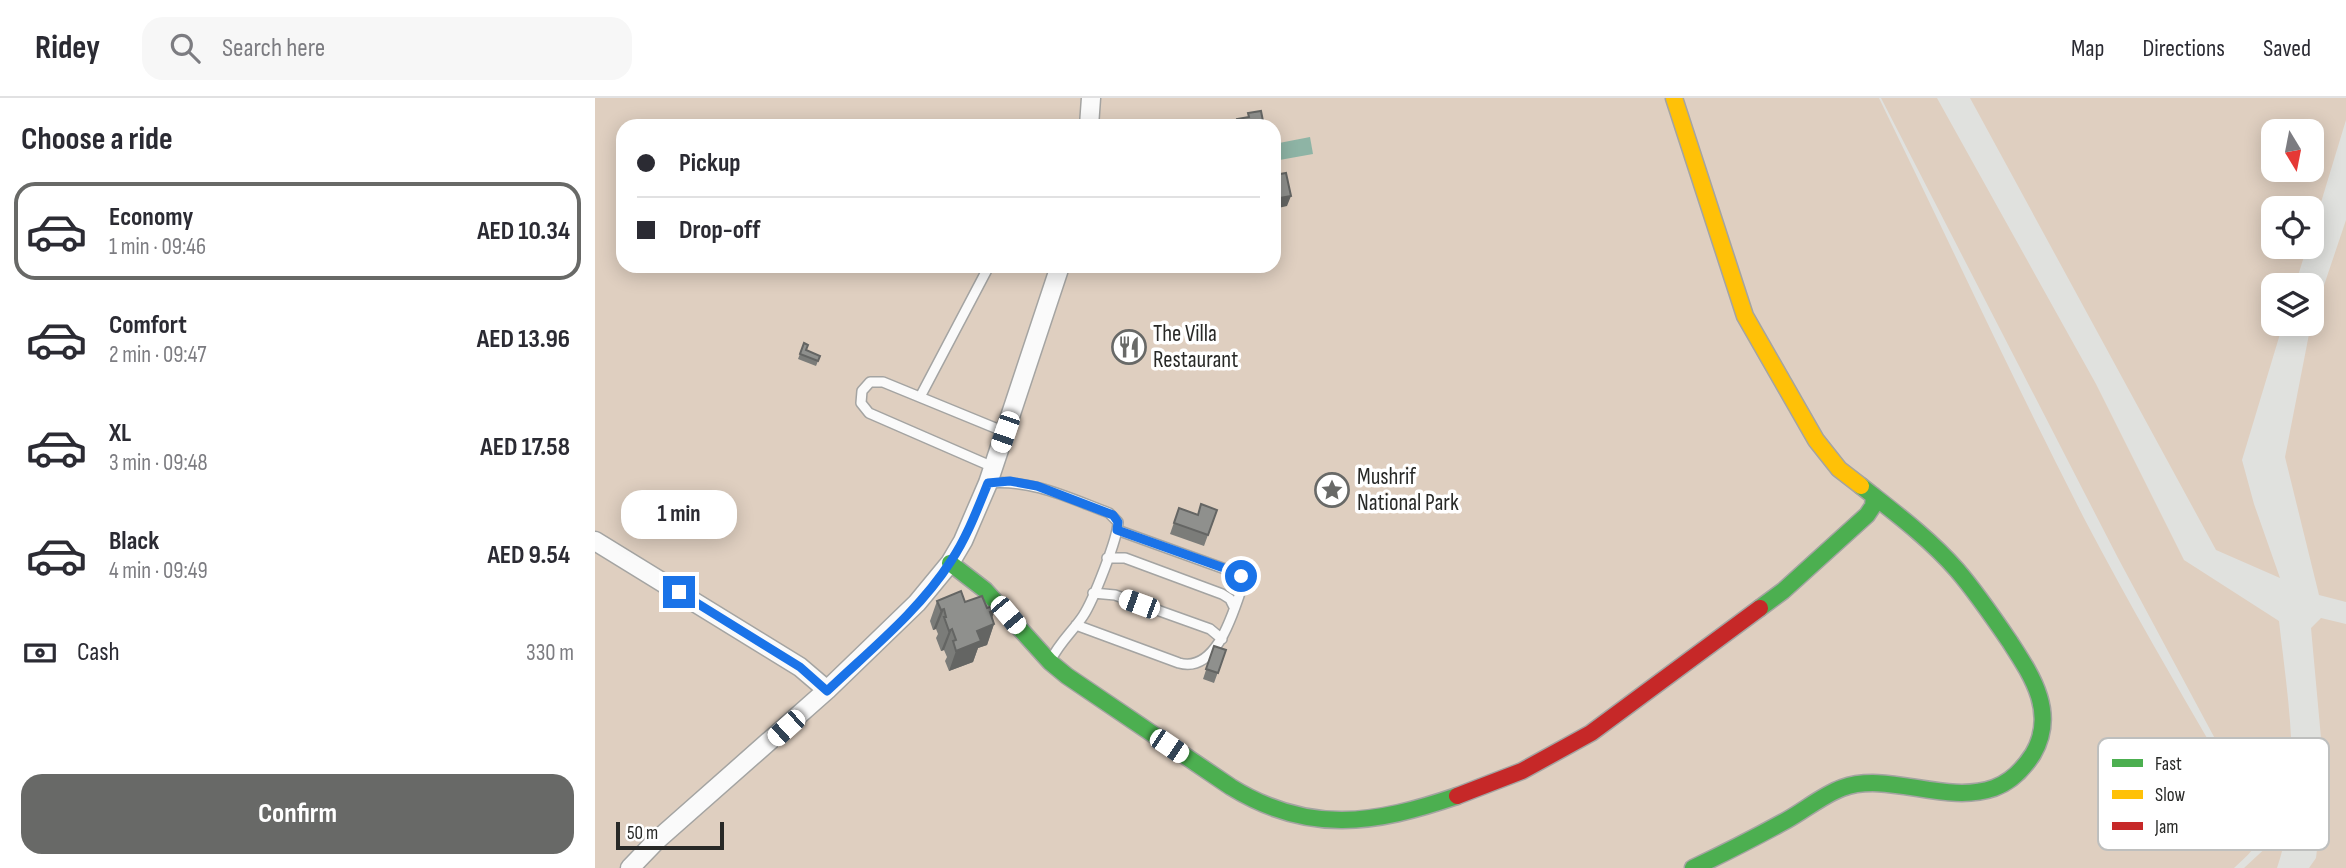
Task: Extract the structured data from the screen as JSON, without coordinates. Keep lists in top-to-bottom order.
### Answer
{
  "places": {
    "restaurant": ["The Villa Restaurant"],
    "place": ["Mushrif National Park"]
  },
  "legend": ["Fast", "Slow", "Jam"],
  "scale_bar": "50 m",
  "north": "bottom",
  "page": {
    "header": "Ridey",
    "search": "Search here",
    "nav": ["Map", "Directions", "Saved"],
    "heading": "Choose a ride",
    "banner": ["Pickup", "Drop-off"],
    "list": [
      {
        "name": "Economy",
        "note": "1 min · 09:46",
        "value": "AED 10.34"
      },
      {
        "name": "Comfort",
        "note": "2 min · 09:47",
        "value": "AED 13.96"
      },
      {
        "name": "XL",
        "note": "3 min · 09:48",
        "value": "AED 17.58"
      },
      {
        "name": "Black",
        "note": "4 min · 09:49",
        "value": "AED 9.54"
      }
    ],
    "bubble": "1 min",
    "pay": ["Cash", "330 m"],
    "buttons": "Confirm",
    "scale": "50 m"
  }
}
